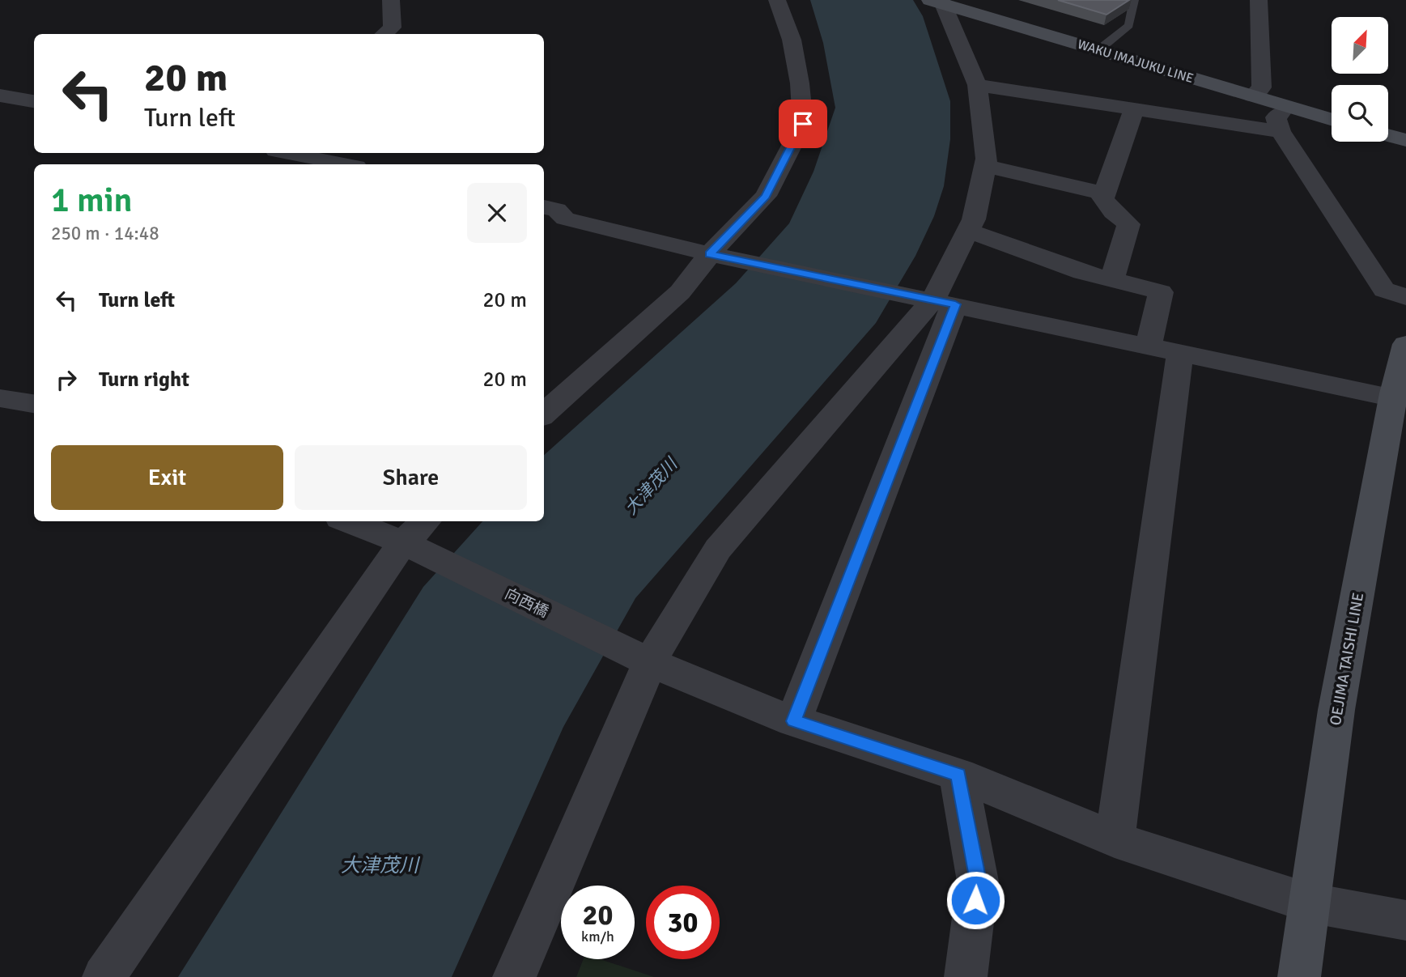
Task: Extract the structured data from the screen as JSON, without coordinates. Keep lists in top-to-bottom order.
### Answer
{
  "streets": {
    "main road": ["WAKU IMAJUKU LINE", "OEJIMA TAISHI LINE"],
    "street": ["向西橋"]
  },
  "crossings": [
    ["向西橋", "OEJIMA TAISHI LINE"]
  ],
  "water": ["大津茂川"],
  "north": "top right",
  "page": {
    "turn": ["20 m", "Turn left"],
    "heading": ["1 min", "250 m · 14:48"],
    "list": [
      {
        "name": "Turn left",
        "value": "20 m"
      },
      {
        "name": "Turn right",
        "value": "20 m"
      }
    ],
    "buttons": ["Exit", "Share"],
    "speed": "20 km/h",
    "limit": "30"
  }
}
